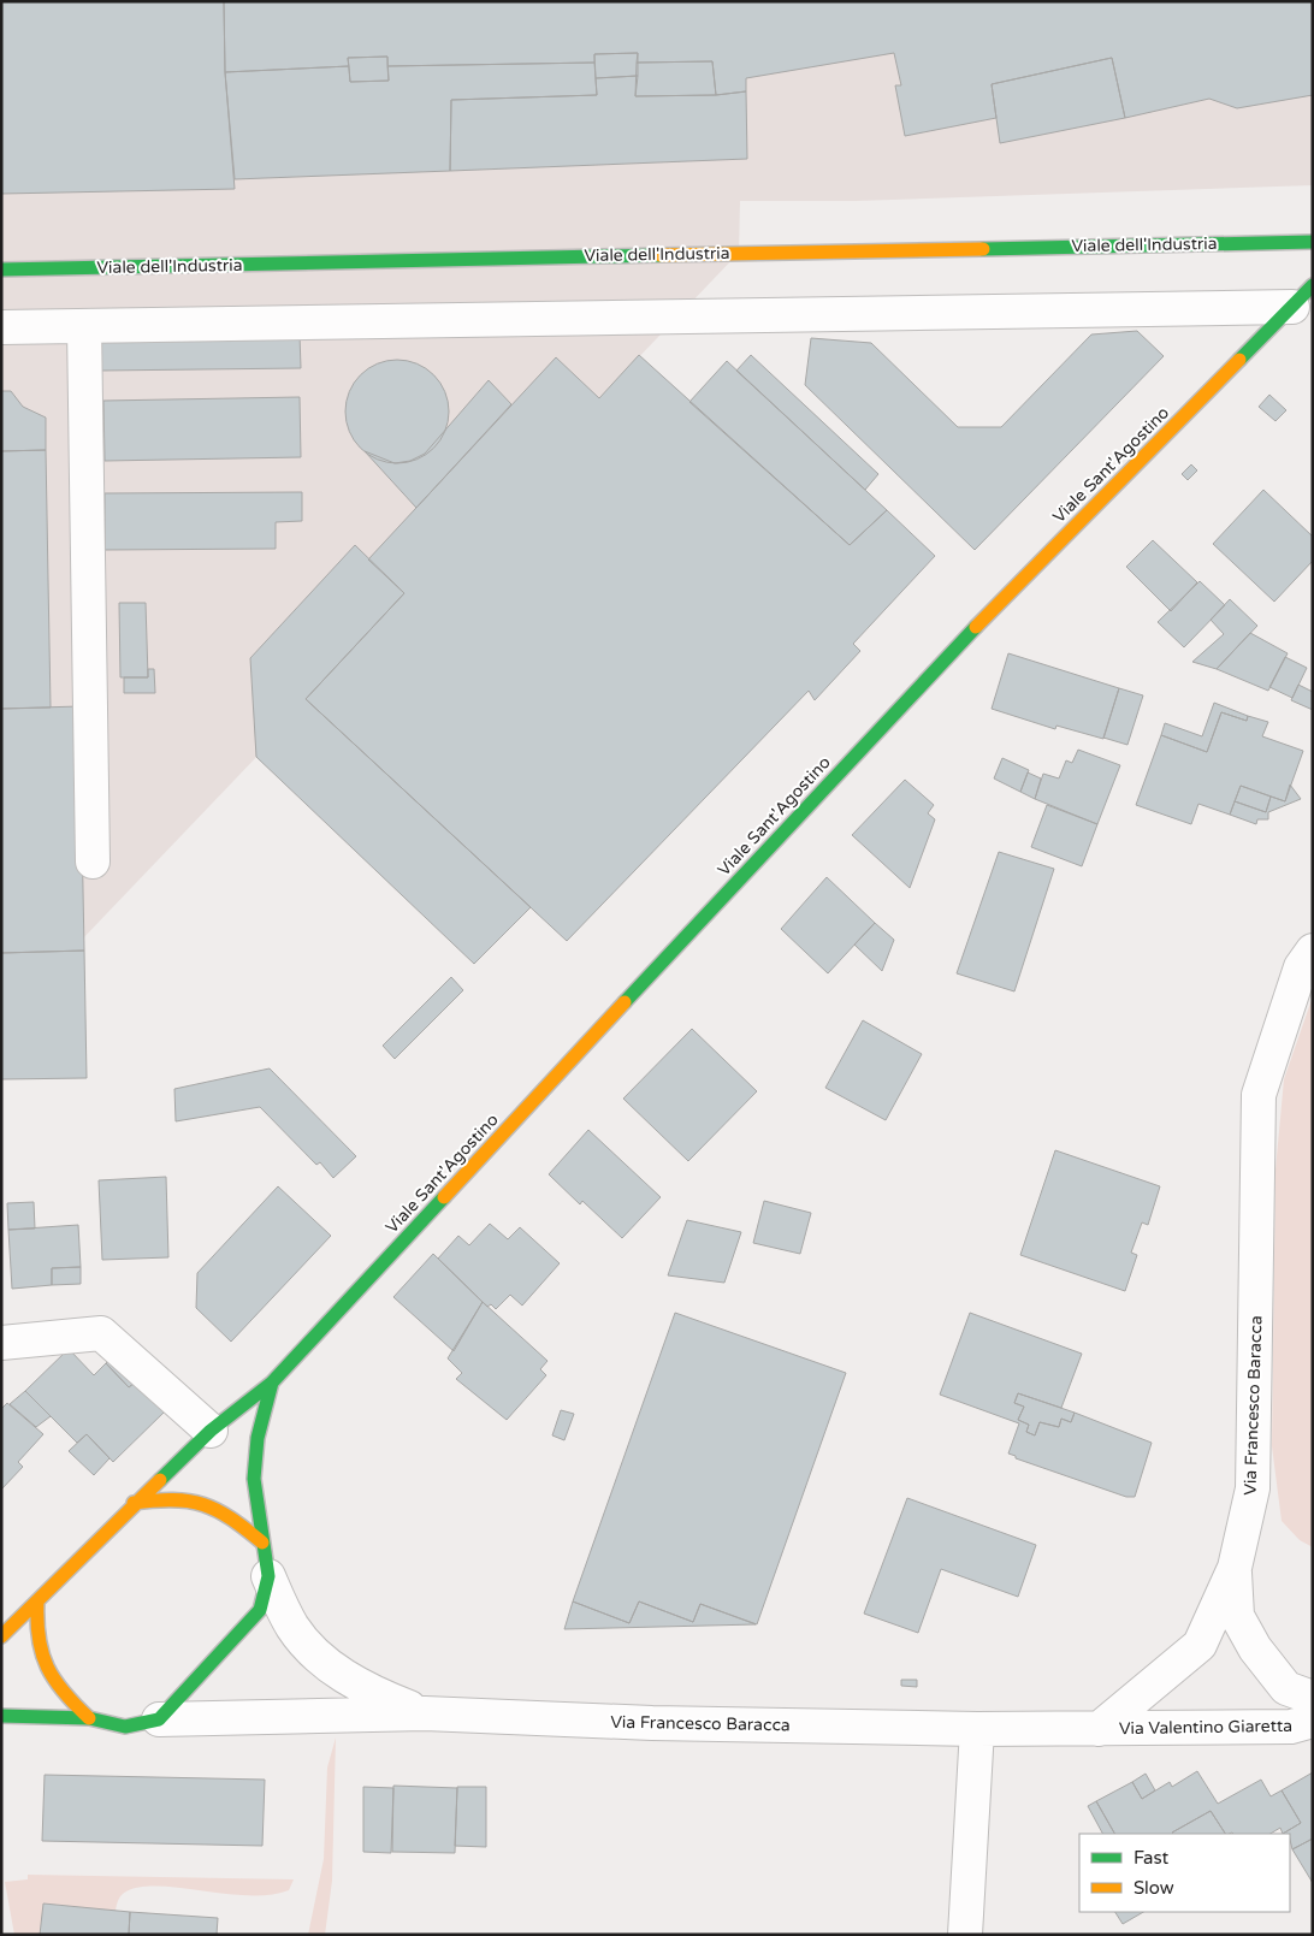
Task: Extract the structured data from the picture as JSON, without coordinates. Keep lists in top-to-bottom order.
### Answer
{
  "streets": {
    "main road": ["Viale dell'Industria", "Viale Sant'Agostino"],
    "street": ["Via Francesco Baracca", "Via Valentino Giaretta"]
  },
  "crossings": [
    ["Viale Sant'Agostino", "Via Francesco Baracca"],
    ["Via Francesco Baracca", "Via Valentino Giaretta"]
  ],
  "legend": ["Fast", "Slow"]
}
